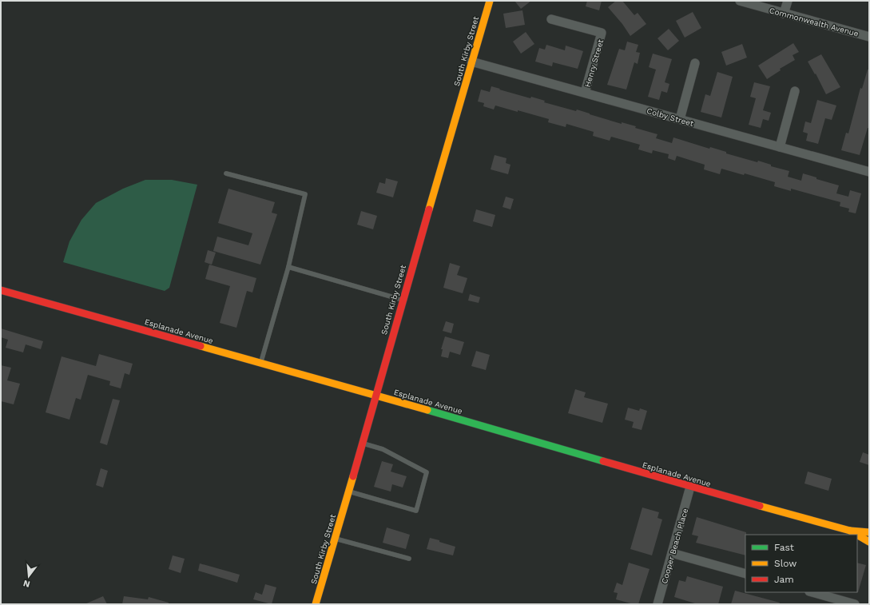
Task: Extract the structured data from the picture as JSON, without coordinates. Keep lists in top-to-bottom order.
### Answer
{
  "streets": {
    "main road": ["South Kirby Street", "Esplanade Avenue"],
    "street": [
      "Commonwealth Avenue",
      "Henry Street",
      "Colby Street",
      "Cooper Beach Place"
    ]
  },
  "crossings": [
    ["South Kirby Street", "Colby Street"],
    ["South Kirby Street", "Esplanade Avenue"],
    ["Henry Street", "Colby Street"],
    ["Esplanade Avenue", "Cooper Beach Place"]
  ],
  "legend": ["Fast", "Slow", "Jam"],
  "north": "bottom"
}
